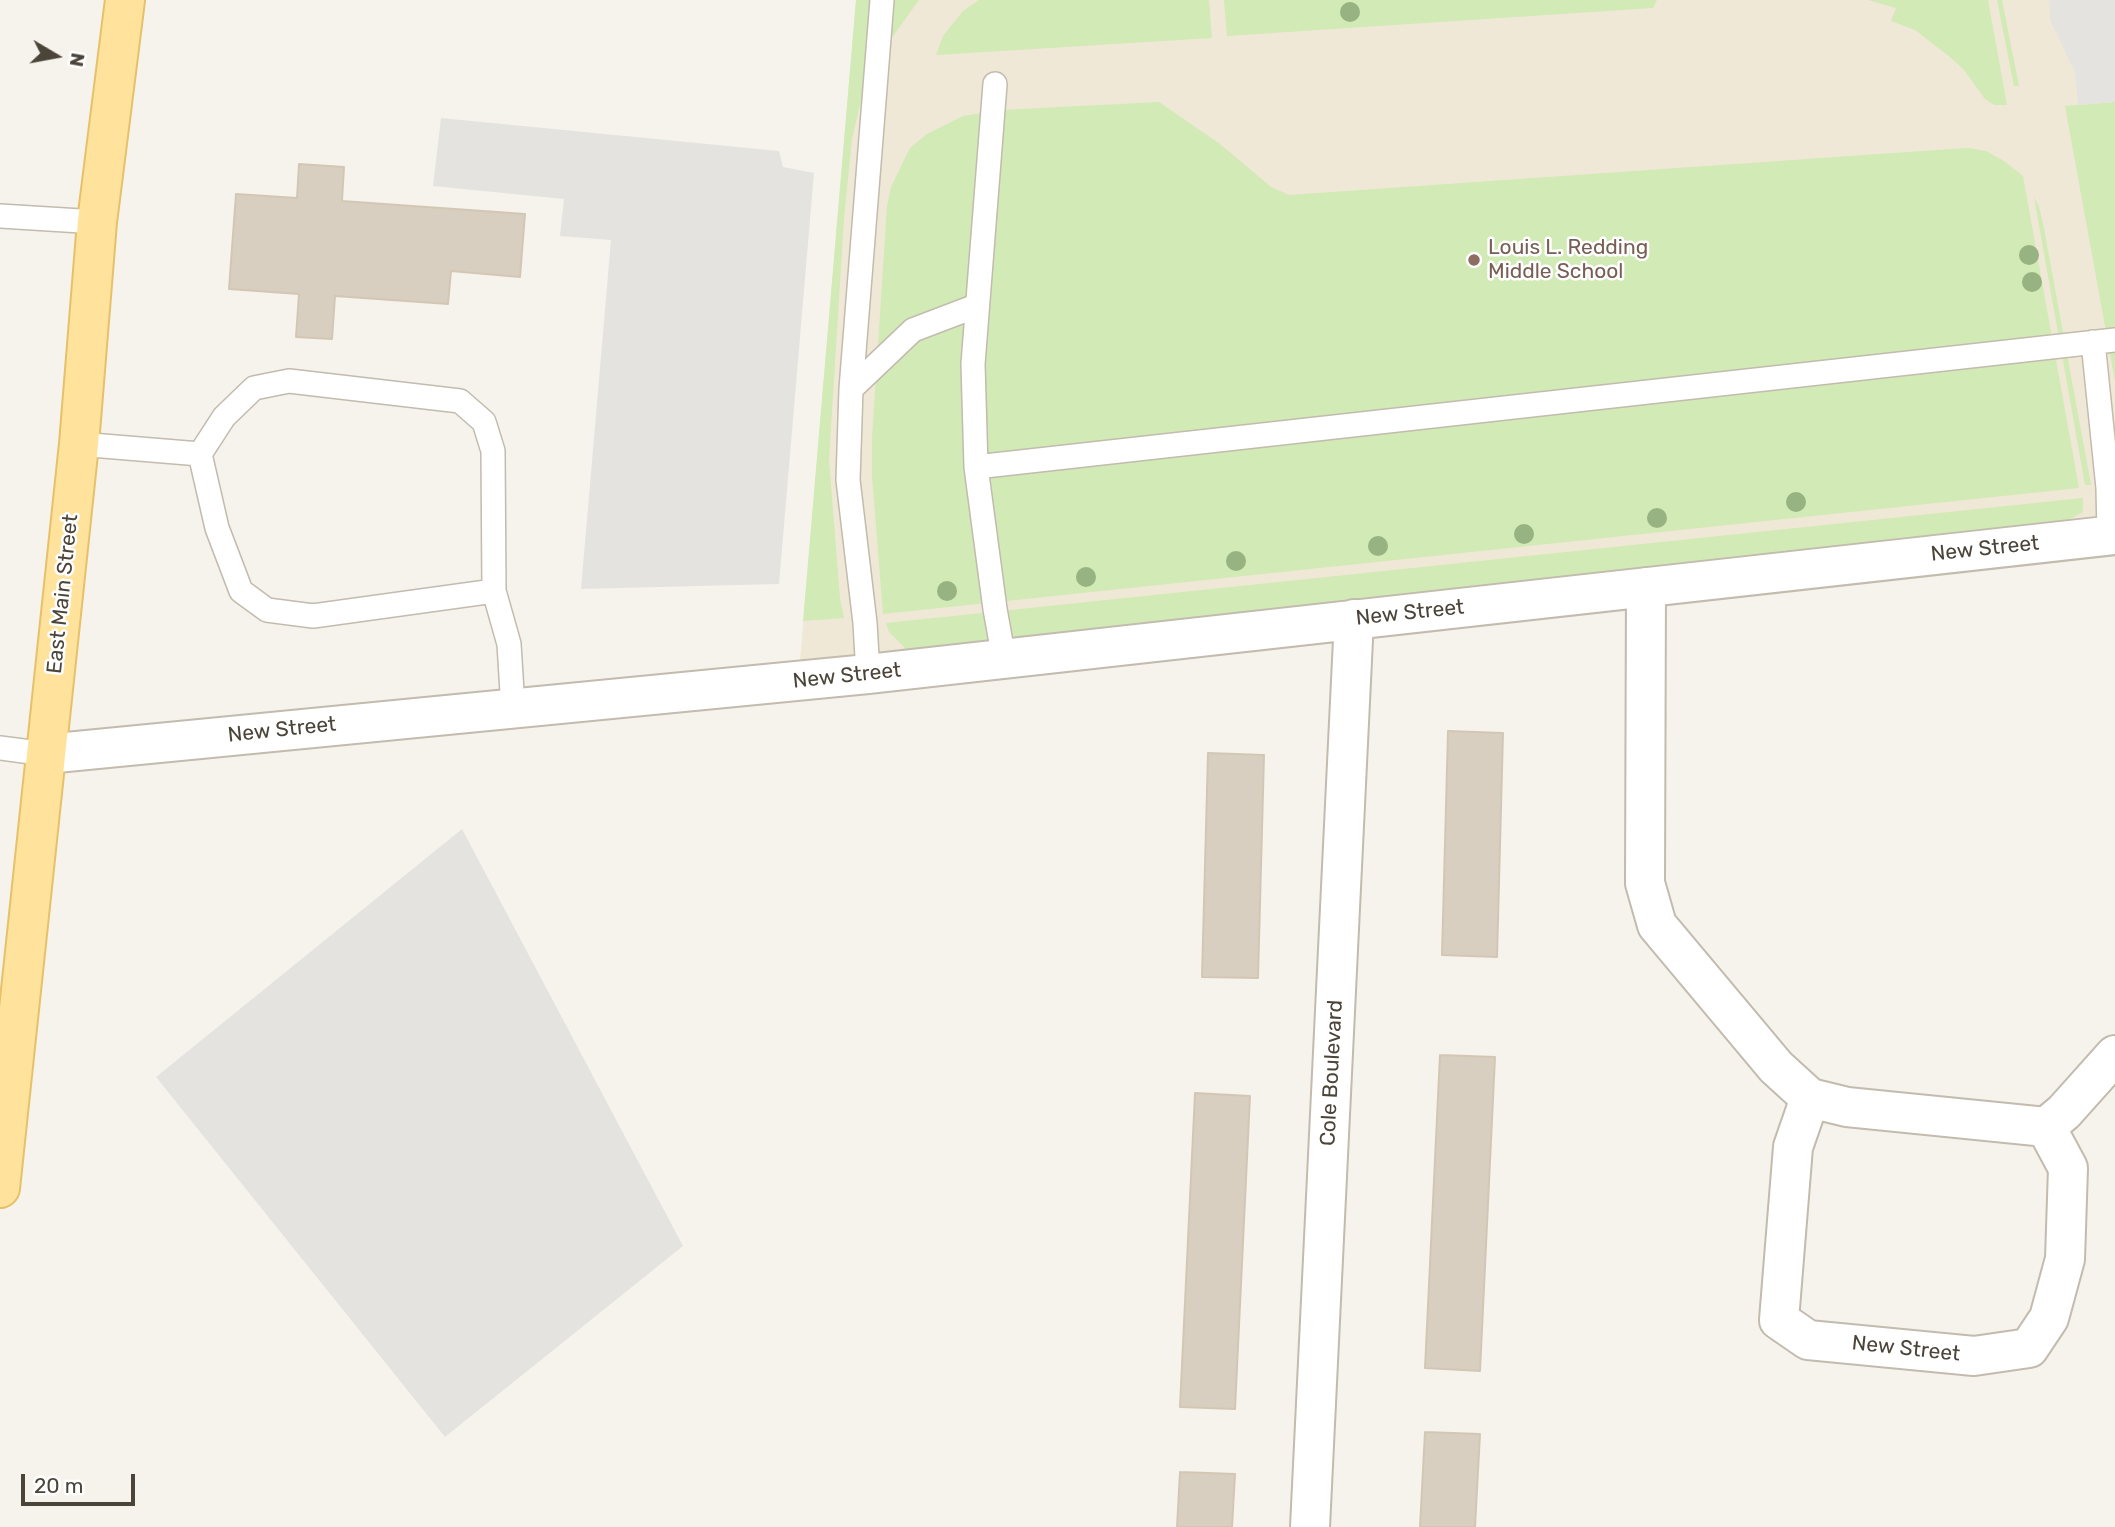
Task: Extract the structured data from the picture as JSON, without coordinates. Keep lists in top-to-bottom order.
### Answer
{
  "streets": {
    "main road": ["East Main Street"],
    "street": ["New Street", "Cole Boulevard"]
  },
  "crossings": [
    ["New Street", "East Main Street"],
    ["New Street", "Cole Boulevard"]
  ],
  "places": ["Louis L. Redding Middle School"],
  "scale_bar": "20 m",
  "north": "right"
}
